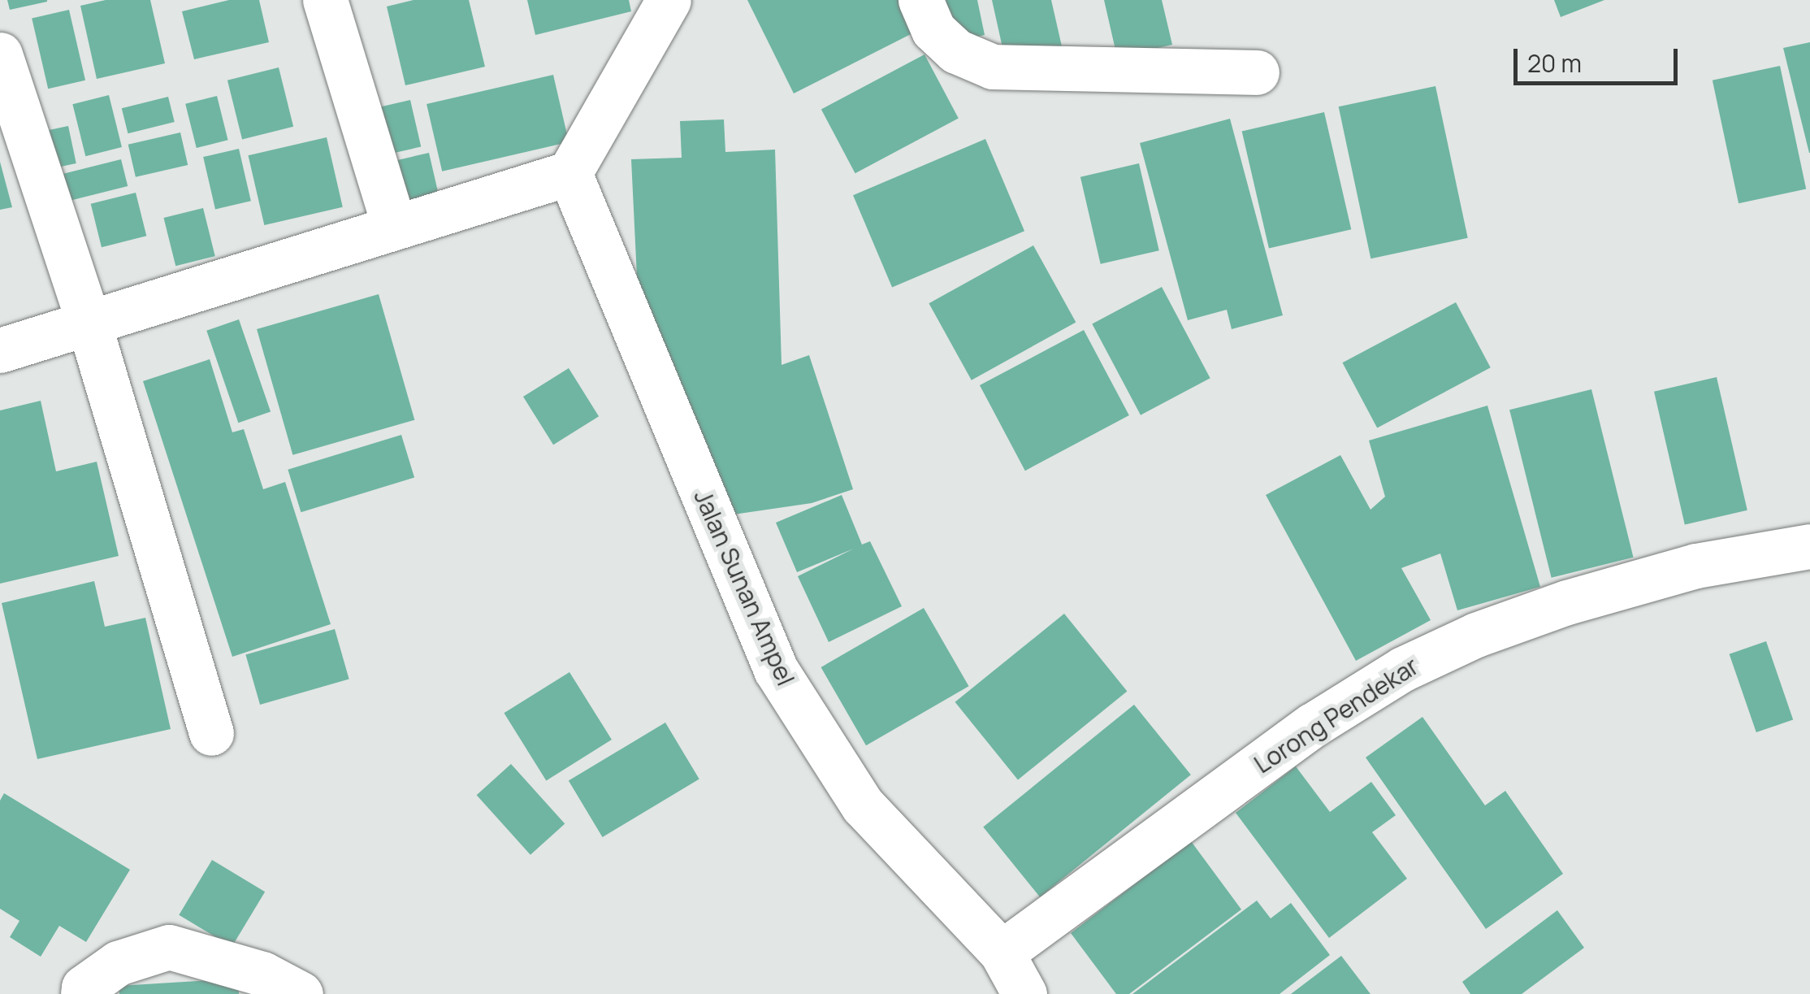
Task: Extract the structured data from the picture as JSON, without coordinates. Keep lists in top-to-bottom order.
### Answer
{
  "streets": {
    "street": ["Jalan Sunan Ampel", "Lorong Pendekar"]
  },
  "crossings": [
    ["Jalan Sunan Ampel", "Lorong Pendekar"]
  ],
  "scale_bar": "20 m"
}
